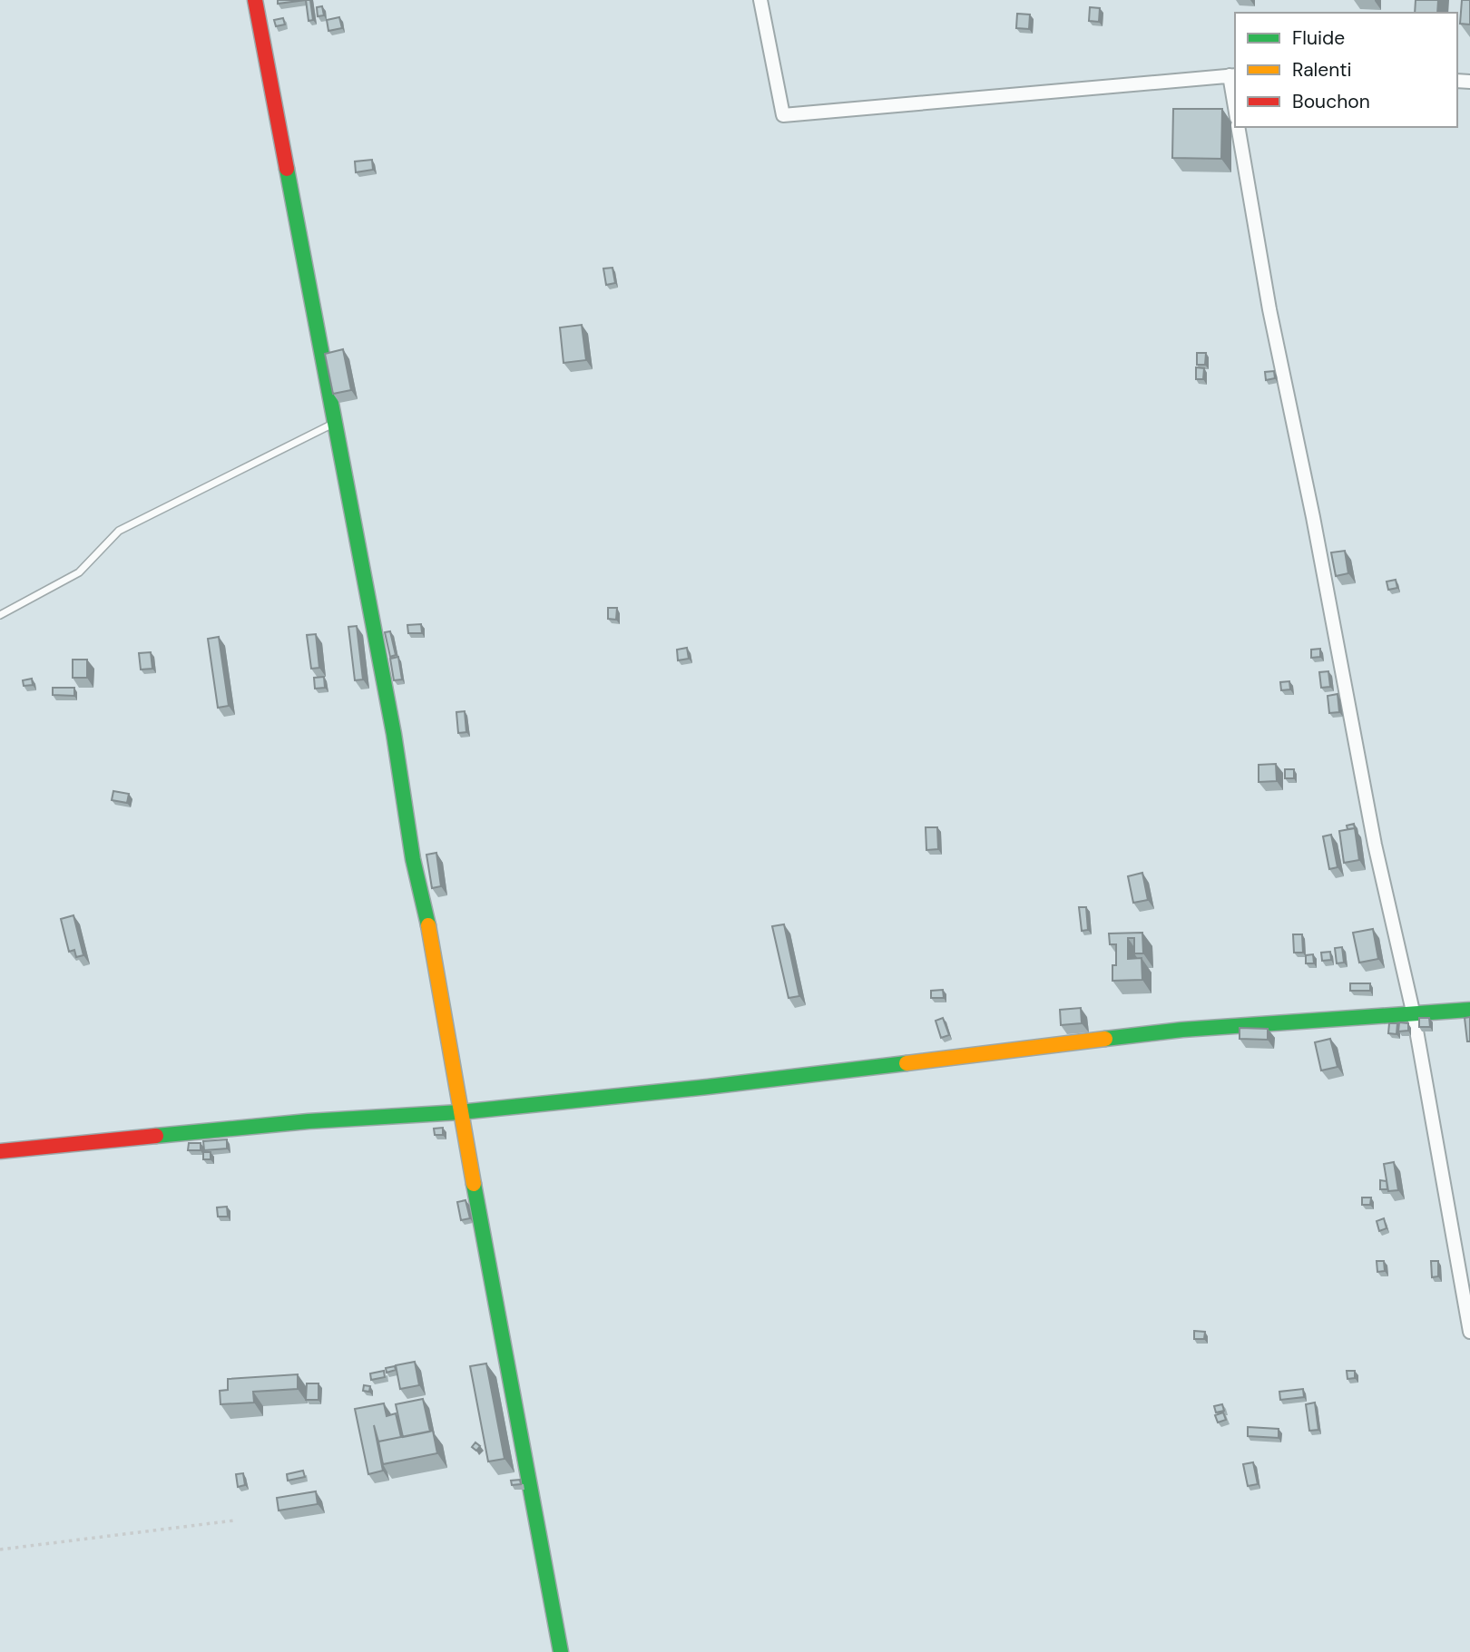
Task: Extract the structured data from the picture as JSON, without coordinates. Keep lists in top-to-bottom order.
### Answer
{
  "legend": ["Fluide", "Ralenti", "Bouchon"]
}
